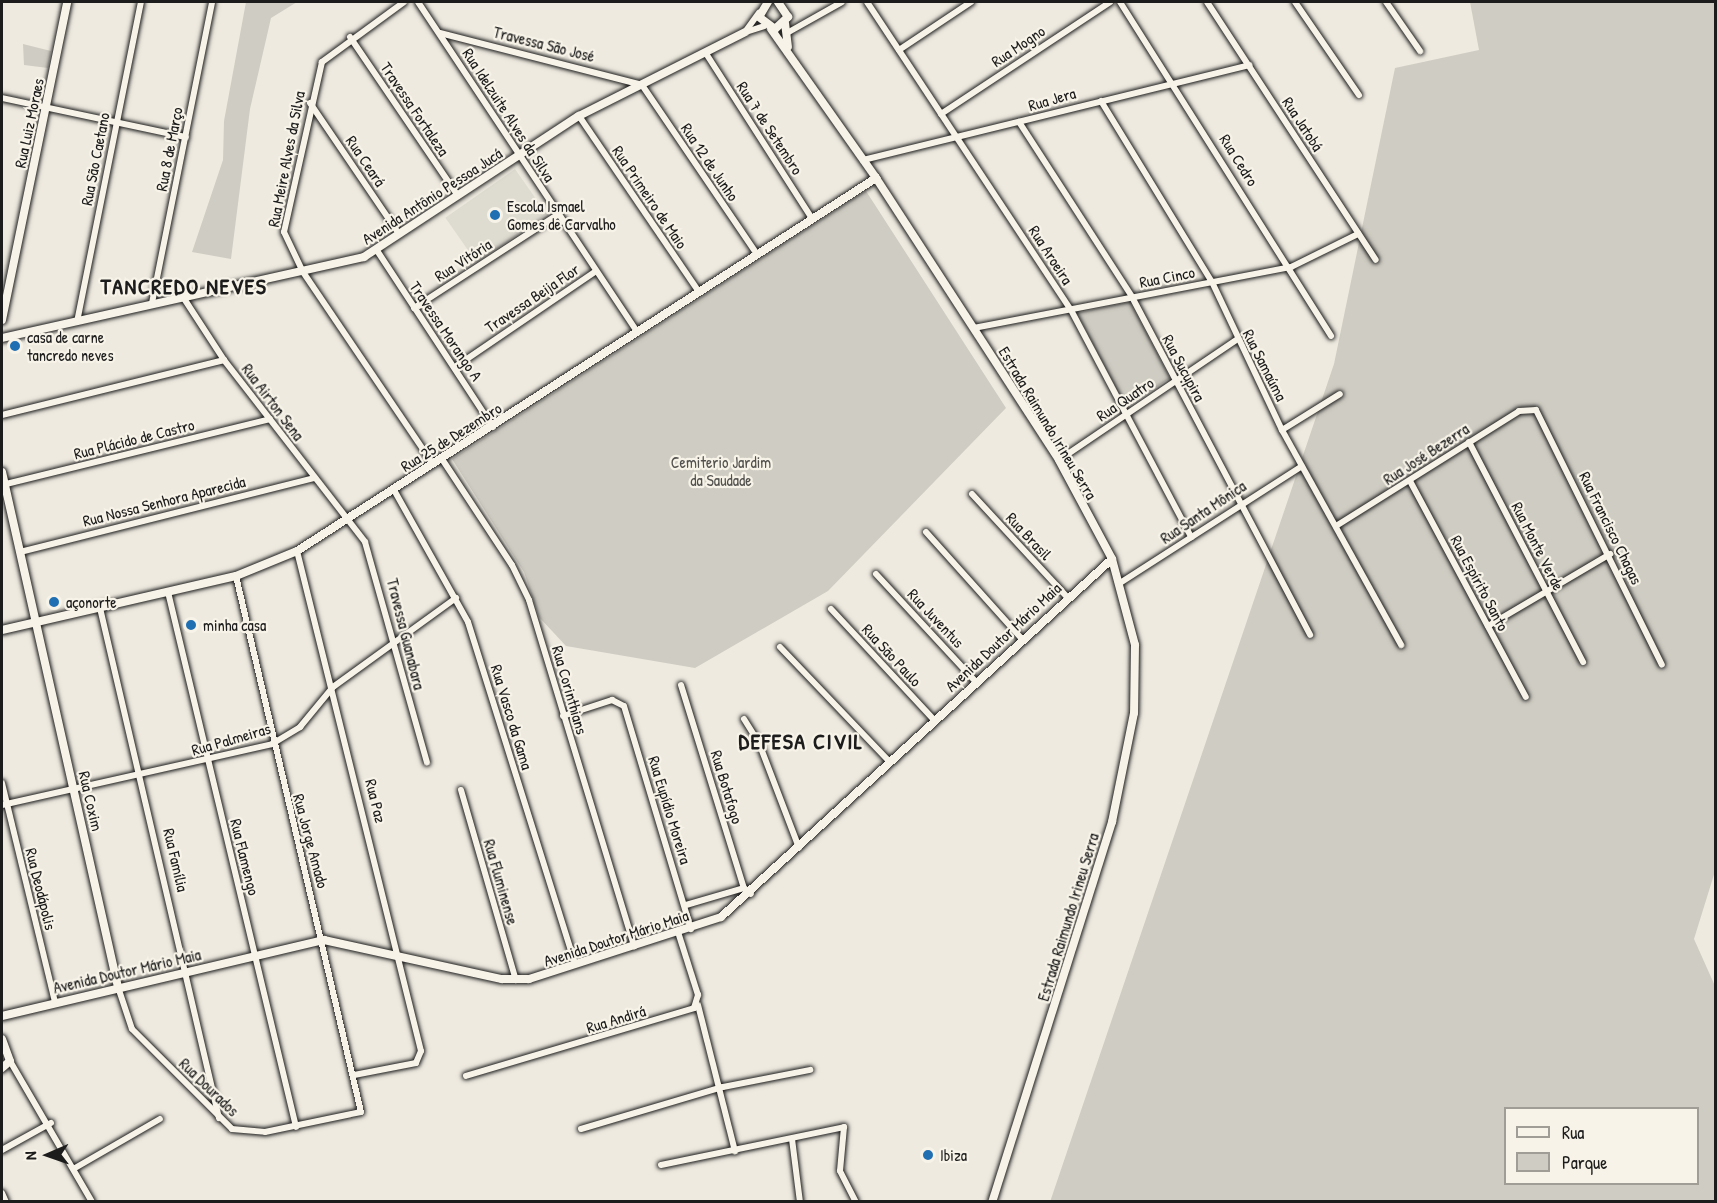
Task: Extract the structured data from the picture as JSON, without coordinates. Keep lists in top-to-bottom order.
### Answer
{
  "streets": {
    "street": [
      "Travessa São José",
      "Rua Mogno",
      "Rua Jera",
      "Travessa Fortaleza",
      "Rua Idelzuite Alves da Silva",
      "Rua Luiz Moraes",
      "Rua Jatobá",
      "Rua 7 de Setembro",
      "Rua 8 de Março",
      "Rua São Caetano",
      "Rua Meire Alves da Silva",
      "Rua Cedro",
      "Rua Ceará",
      "Rua 12 de Junho",
      "Avenida Antônio Pessoa Jucá",
      "Rua Primeiro de Maio",
      "Rua Aroeira",
      "Rua Vitória",
      "Rua Cinco",
      "Travessa Beija Flor",
      "Travessa Morango A",
      "Rua Samaúma",
      "Rua Sucupira",
      "Rua Quatro",
      "Rua Airton Sena",
      "Estrada Raimundo Irineu Serra",
      "Rua 25 de Dezembro",
      "Rua Plácido de Castro",
      "Rua José Bezerra",
      "Rua Nossa Senhora Aparecida",
      "Rua Santa Mônica",
      "Rua Francisco Chagas",
      "Rua Brasil",
      "Rua Monte Verde",
      "Rua Espírito Santo",
      "Rua Juventus",
      "Travessa Guanabara",
      "Avenida Doutor Mário Maia",
      "Rua São Paulo",
      "Rua Corinthians",
      "Rua Vasco da Gama",
      "Rua Palmeiras",
      "Rua Botafogo",
      "Rua Coxim",
      "Rua Paz",
      "Rua Eupídio Moreira",
      "Rua Jorge Amado",
      "Rua Flamengo",
      "Rua Família",
      "Rua Fluminense",
      "Rua Deodápolis",
      "Rua Andirá",
      "Rua Dourados"
    ]
  },
  "crossings": [
    ["Travessa São José", "Rua Idelzuite Alves da Silva"],
    ["Travessa São José", "Rua 12 de Junho"],
    ["Travessa São José", "Avenida Antônio Pessoa Jucá"],
    ["Rua Mogno", "Rua Aroeira"],
    ["Rua Jera", "Rua Jatobá"],
    ["Rua Jera", "Rua Cedro"],
    ["Rua Jera", "Rua Aroeira"],
    ["Rua Jera", "Rua Samaúma"],
    ["Rua Jera", "Rua Sucupira"],
    ["Rua Jera", "Estrada Raimundo Irineu Serra"],
    ["Travessa Fortaleza", "Rua Meire Alves da Silva"],
    ["Travessa Fortaleza", "Avenida Antônio Pessoa Jucá"],
    ["Rua Idelzuite Alves da Silva", "Avenida Antônio Pessoa Jucá"],
    ["Rua Idelzuite Alves da Silva", "Rua Vitória"],
    ["Rua Idelzuite Alves da Silva", "Travessa Beija Flor"],
    ["Rua Idelzuite Alves da Silva", "Rua 25 de Dezembro"],
    ["Rua Jatobá", "Rua Cinco"],
    ["Rua 7 de Setembro", "Avenida Antônio Pessoa Jucá"],
    ["Rua 7 de Setembro", "Rua 25 de Dezembro"],
    ["Rua 8 de Março", "Avenida Antônio Pessoa Jucá"],
    ["Rua São Caetano", "Avenida Antônio Pessoa Jucá"],
    ["Rua Meire Alves da Silva", "Rua Ceará"],
    ["Rua Meire Alves da Silva", "Avenida Antônio Pessoa Jucá"],
    ["Rua Meire Alves da Silva", "Rua 25 de Dezembro"],
    ["Rua Cedro", "Rua Cinco"],
    ["Rua Ceará", "Avenida Antônio Pessoa Jucá"],
    ["Rua 12 de Junho", "Avenida Antônio Pessoa Jucá"],
    ["Rua 12 de Junho", "Rua 25 de Dezembro"],
    ["Avenida Antônio Pessoa Jucá", "Rua Primeiro de Maio"],
    ["Avenida Antônio Pessoa Jucá", "Travessa Morango A"],
    ["Avenida Antônio Pessoa Jucá", "Rua Airton Sena"],
    ["Avenida Antônio Pessoa Jucá", "Estrada Raimundo Irineu Serra"],
    ["Rua Primeiro de Maio", "Rua 25 de Dezembro"],
    ["Rua Aroeira", "Rua Cinco"],
    ["Rua Aroeira", "Rua Quatro"],
    ["Rua Aroeira", "Rua Santa Mônica"],
    ["Rua Vitória", "Travessa Morango A"],
    ["Rua Cinco", "Rua Samaúma"],
    ["Rua Cinco", "Rua Sucupira"],
    ["Rua Cinco", "Estrada Raimundo Irineu Serra"],
    ["Travessa Beija Flor", "Travessa Morango A"],
    ["Travessa Morango A", "Rua 25 de Dezembro"],
    ["Rua Samaúma", "Rua Quatro"],
    ["Rua Samaúma", "Rua José Bezerra"],
    ["Rua Samaúma", "Rua Santa Mônica"],
    ["Rua Sucupira", "Rua Quatro"],
    ["Rua Sucupira", "Rua Santa Mônica"],
    ["Rua Quatro", "Estrada Raimundo Irineu Serra"],
    ["Rua Airton Sena", "Rua 25 de Dezembro"],
    ["Rua Airton Sena", "Rua Plácido de Castro"],
    ["Rua Airton Sena", "Rua Nossa Senhora Aparecida"],
    ["Rua Airton Sena", "Travessa Guanabara"],
    ["Estrada Raimundo Irineu Serra", "Rua 25 de Dezembro"],
    ["Estrada Raimundo Irineu Serra", "Rua Santa Mônica"],
    ["Estrada Raimundo Irineu Serra", "Avenida Doutor Mário Maia"],
    ["Rua 25 de Dezembro", "Travessa Guanabara"],
    ["Rua 25 de Dezembro", "Rua Corinthians"],
    ["Rua 25 de Dezembro", "Rua Vasco da Gama"],
    ["Rua 25 de Dezembro", "Rua Coxim"],
    ["Rua 25 de Dezembro", "Rua Paz"],
    ["Rua 25 de Dezembro", "Rua Jorge Amado"],
    ["Rua 25 de Dezembro", "Rua Flamengo"],
    ["Rua 25 de Dezembro", "Rua Família"],
    ["Rua José Bezerra", "Rua Francisco Chagas"],
    ["Rua José Bezerra", "Rua Monte Verde"],
    ["Rua José Bezerra", "Rua Espírito Santo"],
    ["Rua Brasil", "Avenida Doutor Mário Maia"],
    ["Rua Juventus", "Avenida Doutor Mário Maia"],
    ["Travessa Guanabara", "Rua Palmeiras"],
    ["Avenida Doutor Mário Maia", "Rua São Paulo"],
    ["Avenida Doutor Mário Maia", "Rua Corinthians"],
    ["Avenida Doutor Mário Maia", "Rua Vasco da Gama"],
    ["Avenida Doutor Mário Maia", "Rua Botafogo"],
    ["Avenida Doutor Mário Maia", "Rua Coxim"],
    ["Avenida Doutor Mário Maia", "Rua Paz"],
    ["Avenida Doutor Mário Maia", "Rua Eupídio Moreira"],
    ["Avenida Doutor Mário Maia", "Rua Jorge Amado"],
    ["Avenida Doutor Mário Maia", "Rua Flamengo"],
    ["Avenida Doutor Mário Maia", "Rua Família"],
    ["Avenida Doutor Mário Maia", "Rua Fluminense"],
    ["Avenida Doutor Mário Maia", "Rua Deodápolis"],
    ["Avenida Doutor Mário Maia", "Rua Dourados"],
    ["Rua Corinthians", "Rua Eupídio Moreira"],
    ["Rua Vasco da Gama", "Rua Palmeiras"],
    ["Rua Palmeiras", "Rua Coxim"],
    ["Rua Palmeiras", "Rua Paz"],
    ["Rua Palmeiras", "Rua Jorge Amado"],
    ["Rua Palmeiras", "Rua Flamengo"],
    ["Rua Palmeiras", "Rua Família"],
    ["Rua Palmeiras", "Rua Deodápolis"],
    ["Rua Coxim", "Rua Dourados"],
    ["Rua Paz", "Rua Jorge Amado"],
    ["Rua Jorge Amado", "Rua Dourados"],
    ["Rua Flamengo", "Rua Dourados"],
    ["Rua Família", "Rua Dourados"]
  ],
  "districts": ["TANCREDO NEVES", "DEFESA CIVIL"],
  "parks": ["Cemiterio Jardim da Saudade"],
  "places": [
    "Escola Ismael Gomes de Carvalho",
    "casa de carne tancredo neves",
    "açonorte",
    "minha casa",
    "Ibiza"
  ],
  "legend": ["Rua", "Parque"],
  "north": "left"
}
